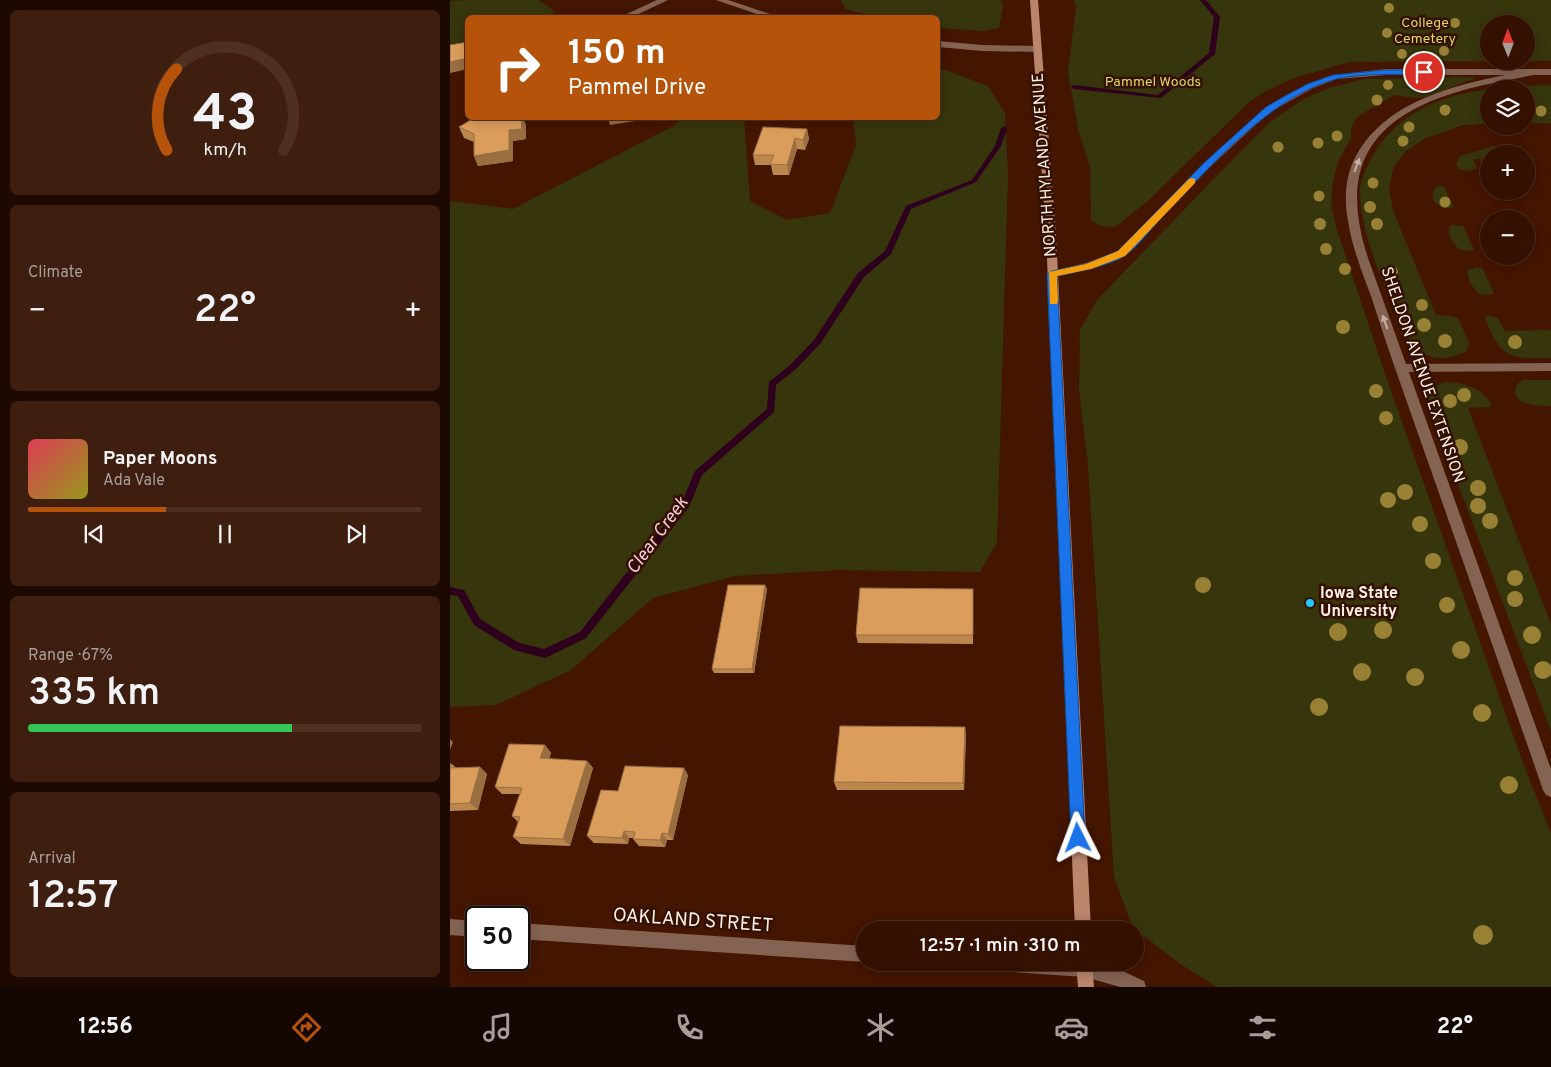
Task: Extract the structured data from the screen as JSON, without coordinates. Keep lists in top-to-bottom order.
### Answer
{
  "streets": {
    "main road": ["NORTH HYLAND AVENUE"],
    "street": ["SHELDON AVENUE EXTENSION", "OAKLAND STREET"]
  },
  "water": ["Clear Creek"],
  "parks": ["College Cemetery", "Pammel Woods"],
  "places": ["Iowa State University"],
  "north": "top",
  "page": {
    "map_buttons": ["+", "−"],
    "turn": ["150 m", "Pammel Drive"],
    "tile": [
      "Climate",
      ["Range · 67%", "335 km"],
      ["Arrival", "12:57"]
    ],
    "heat": ["−", "22°", "+"],
    "song": ["Paper Moons", "Ada Vale"],
    "limit": "50",
    "trip": "12:57 · 1 min · 310 m",
    "tabs": ["12:56", "22°"],
    "gauge": ["43", "km/h"]
  }
}
